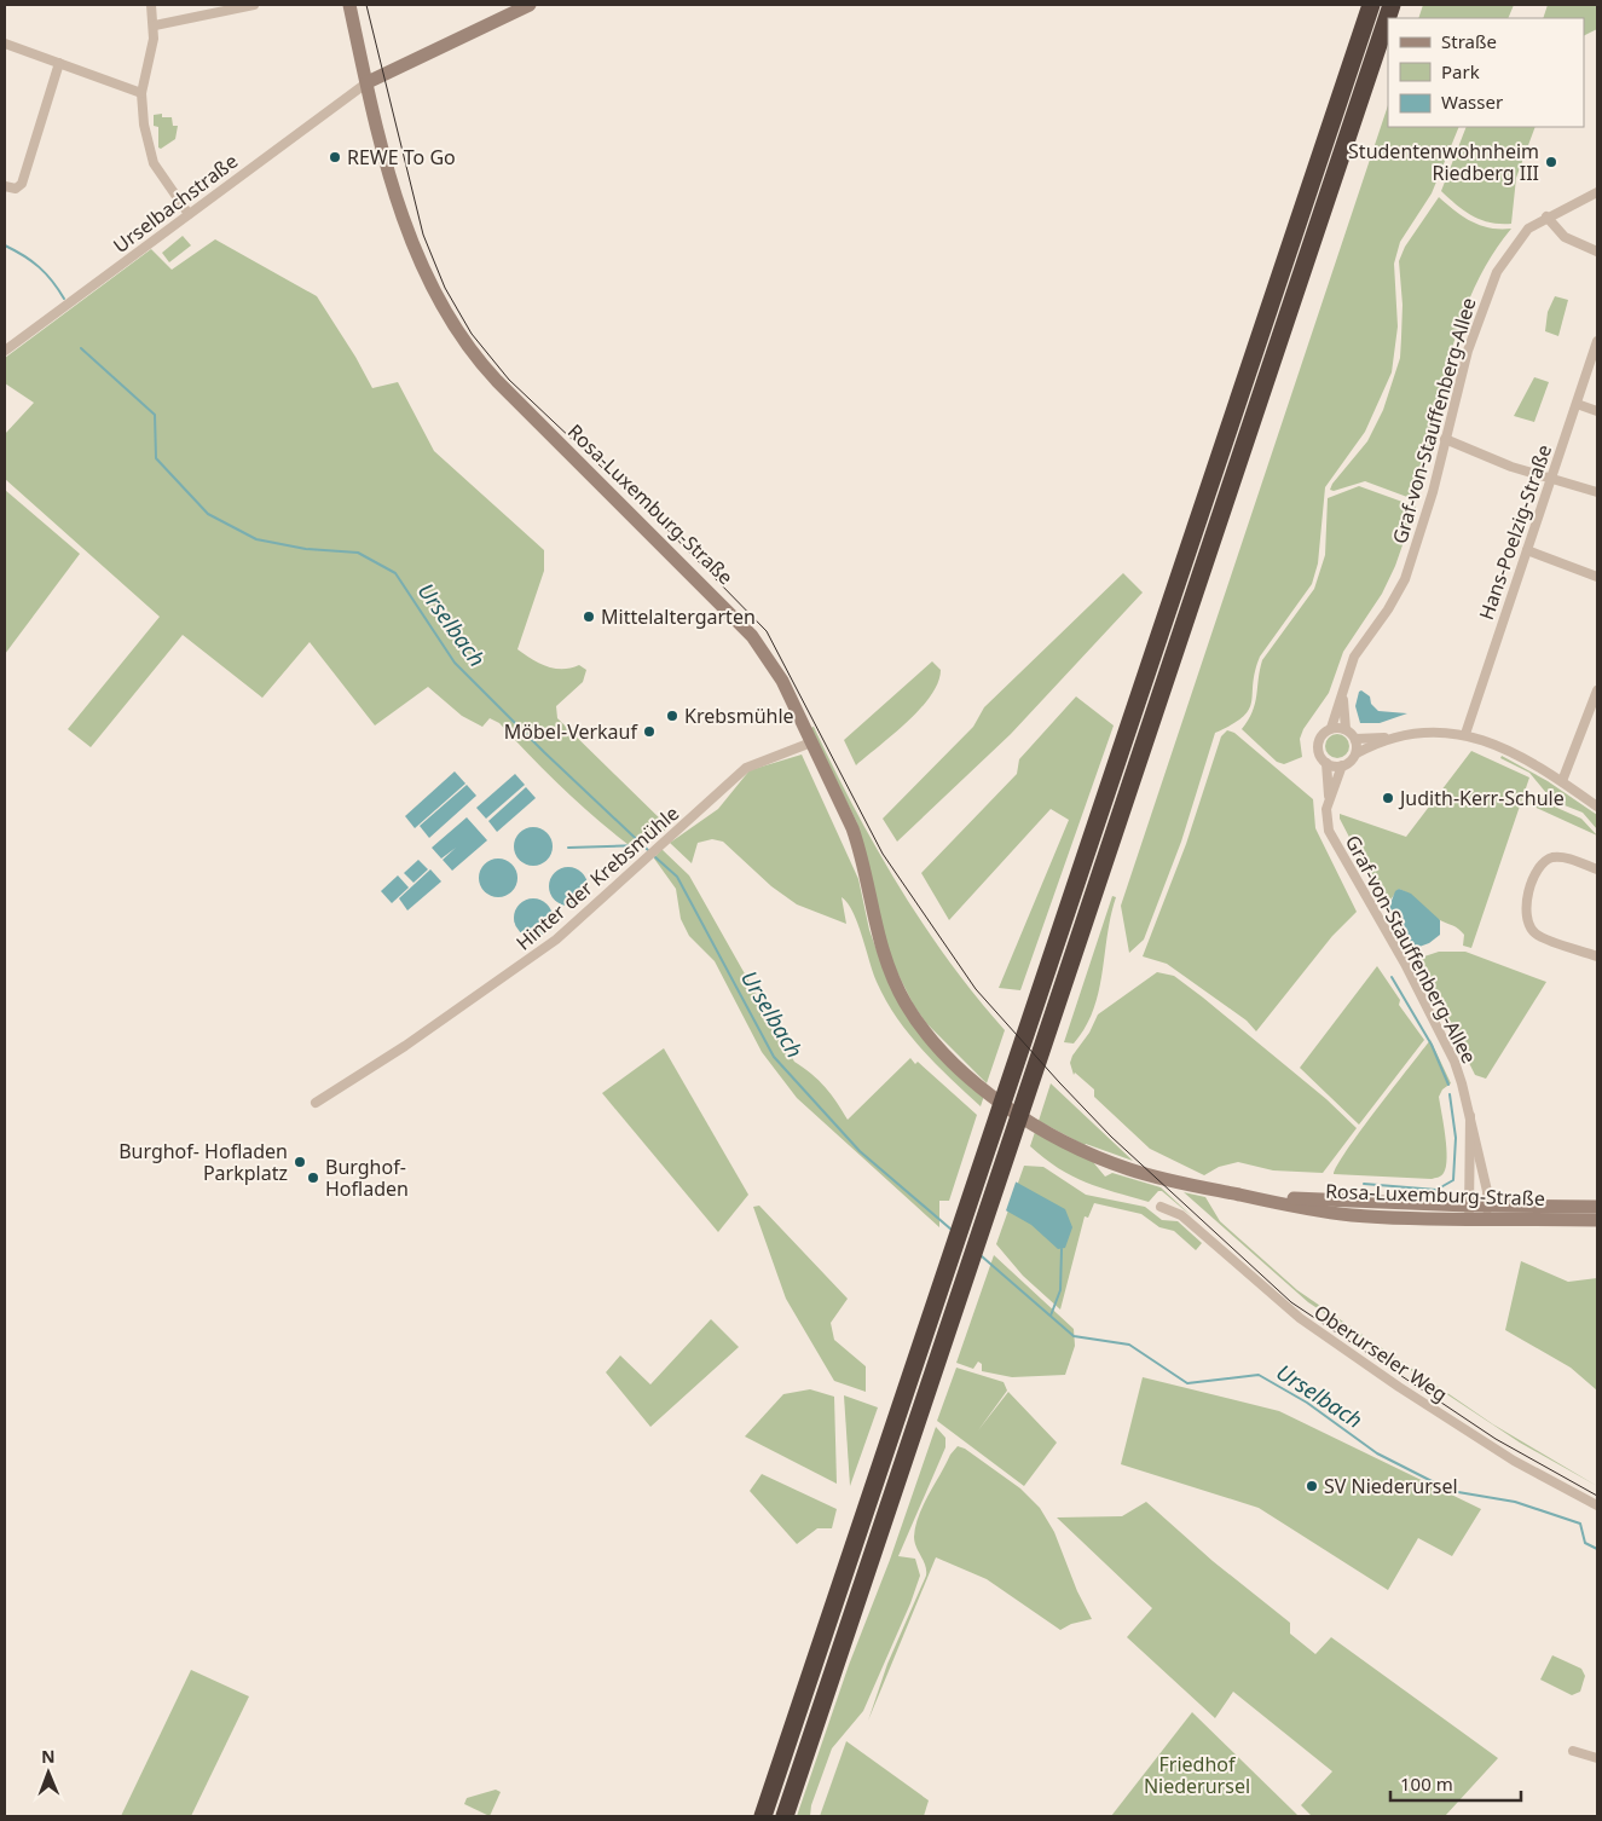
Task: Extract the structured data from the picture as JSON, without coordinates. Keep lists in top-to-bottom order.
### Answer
{
  "streets": {
    "main road": ["Rosa-Luxemburg-Straße"],
    "street": [
      "Urselbachstraße",
      "Graf-von-Stauffenberg-Allee",
      "Hans-Poelzig-Straße",
      "Hinter der Krebsmühle",
      "Oberurseler Weg"
    ]
  },
  "crossings": [
    ["Urselbachstraße", "Rosa-Luxemburg-Straße"],
    ["Graf-von-Stauffenberg-Allee", "Rosa-Luxemburg-Straße"],
    ["Rosa-Luxemburg-Straße", "Hinter der Krebsmühle"]
  ],
  "water": ["Urselbach"],
  "parks": ["Friedhof Niederursel"],
  "places": [
    "REWE To Go",
    "Studentenwohnheim Riedberg III",
    "Mittelaltergarten",
    "Krebsmühle",
    "Möbel-Verkauf",
    "Judith-Kerr-Schule",
    "Burghof- Hofladen Parkplatz",
    "Burghof- Hofladen",
    "SV Niederursel"
  ],
  "legend": ["Straße", "Park", "Wasser"],
  "scale_bar": "100 m",
  "north": "top"
}
